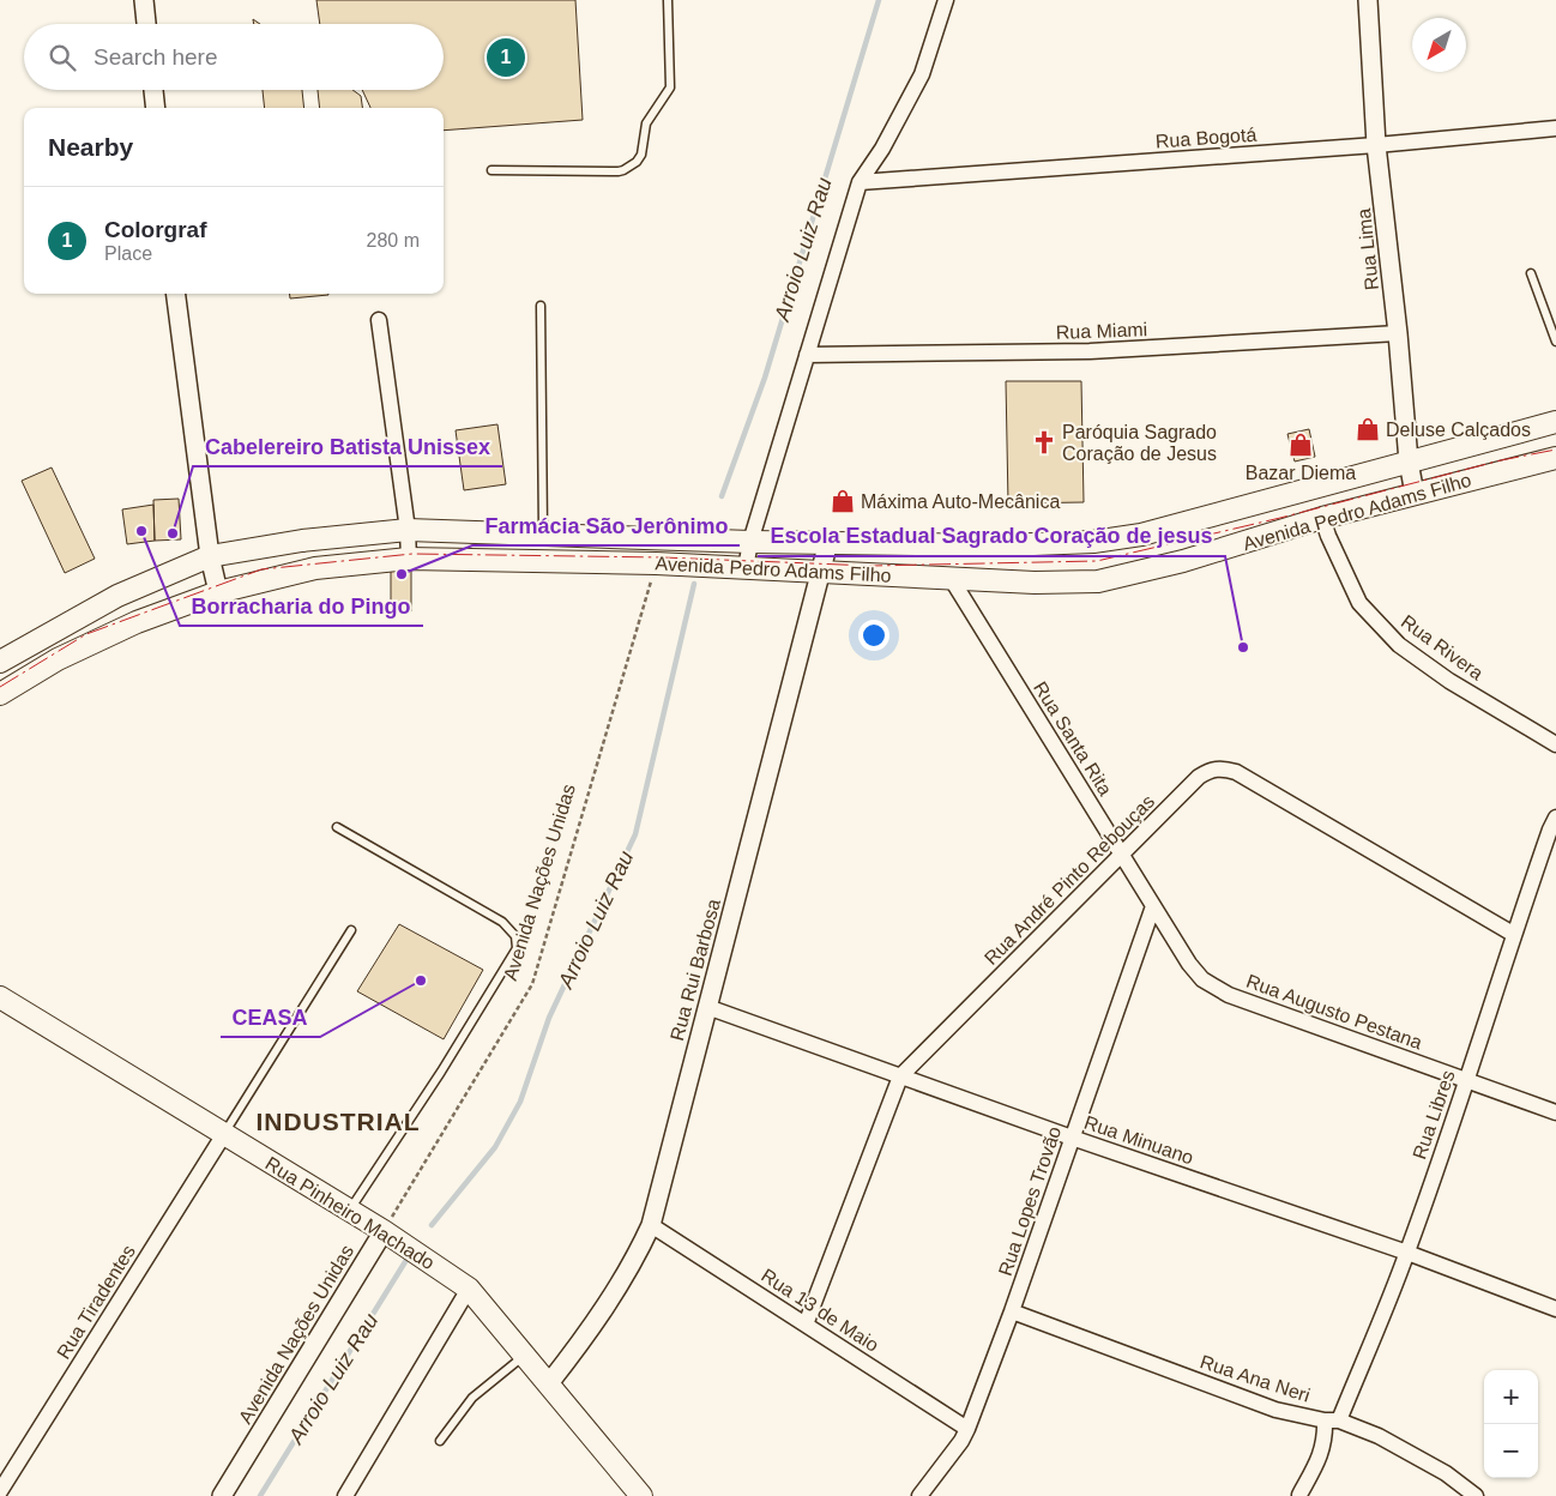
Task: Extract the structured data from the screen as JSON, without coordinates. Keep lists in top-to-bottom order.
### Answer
{
  "streets": {
    "main road": ["Avenida Pedro Adams Filho", "Rua Pinheiro Machado"],
    "street": [
      "Rua Bogotá",
      "Rua Lima",
      "Rua Miami",
      "Rua Rivera",
      "Rua Santa Rita",
      "Rua André Pinto Rebouças",
      "Avenida Nações Unidas",
      "Rua Rui Barbosa",
      "Rua Augusto Pestana",
      "Rua Libres",
      "Rua Minuano",
      "Rua Lopes Trovão",
      "Rua Tiradentes",
      "Rua 13 de Maio",
      "Rua Ana Neri"
    ]
  },
  "crossings": [
    ["Rua Bogotá", "Rua Lima"],
    ["Rua Lima", "Rua Miami"],
    ["Rua Lima", "Avenida Pedro Adams Filho"],
    ["Avenida Pedro Adams Filho", "Rua Rivera"],
    ["Avenida Pedro Adams Filho", "Rua Santa Rita"],
    ["Avenida Pedro Adams Filho", "Avenida Nações Unidas"],
    ["Avenida Pedro Adams Filho", "Rua Rui Barbosa"],
    ["Rua Santa Rita", "Rua André Pinto Rebouças"],
    ["Rua Santa Rita", "Rua Augusto Pestana"],
    ["Rua Santa Rita", "Rua Lopes Trovão"],
    ["Rua André Pinto Rebouças", "Rua Libres"],
    ["Rua André Pinto Rebouças", "Rua Minuano"],
    ["Rua André Pinto Rebouças", "Rua 13 de Maio"],
    ["Avenida Nações Unidas", "Rua Pinheiro Machado"],
    ["Rua Rui Barbosa", "Rua Minuano"],
    ["Rua Rui Barbosa", "Rua Pinheiro Machado"],
    ["Rua Rui Barbosa", "Rua 13 de Maio"],
    ["Rua Augusto Pestana", "Rua Libres"],
    ["Rua Libres", "Rua Minuano"],
    ["Rua Libres", "Rua Ana Neri"],
    ["Rua Minuano", "Rua Lopes Trovão"],
    ["Rua Lopes Trovão", "Rua 13 de Maio"],
    ["Rua Lopes Trovão", "Rua Ana Neri"],
    ["Rua Pinheiro Machado", "Rua Tiradentes"]
  ],
  "districts": ["INDUSTRIAL"],
  "water": ["Arroio Luiz Rau"],
  "places": {
    "shop": ["Deluse Calçados", "Bazar Diema", "Máxima Auto-Mecânica"],
    "church": ["Paróquia Sagrado Coração de Jesus"],
    "other": [
      "Borracharia do Pingo",
      "Cabelereiro Batista Unissex",
      "Farmácia São Jerônimo",
      "Escola Estadual Sagrado Coração de jesus",
      "CEASA"
    ]
  },
  "north": "bottom left",
  "page": {
    "search": "Search here",
    "pins": "1",
    "heading": "Nearby",
    "list": [
      {
        "mark": "1",
        "name": "Colorgraf",
        "note": "Place",
        "value": "280 m"
      }
    ],
    "map_buttons": ["+", "−"]
  }
}
